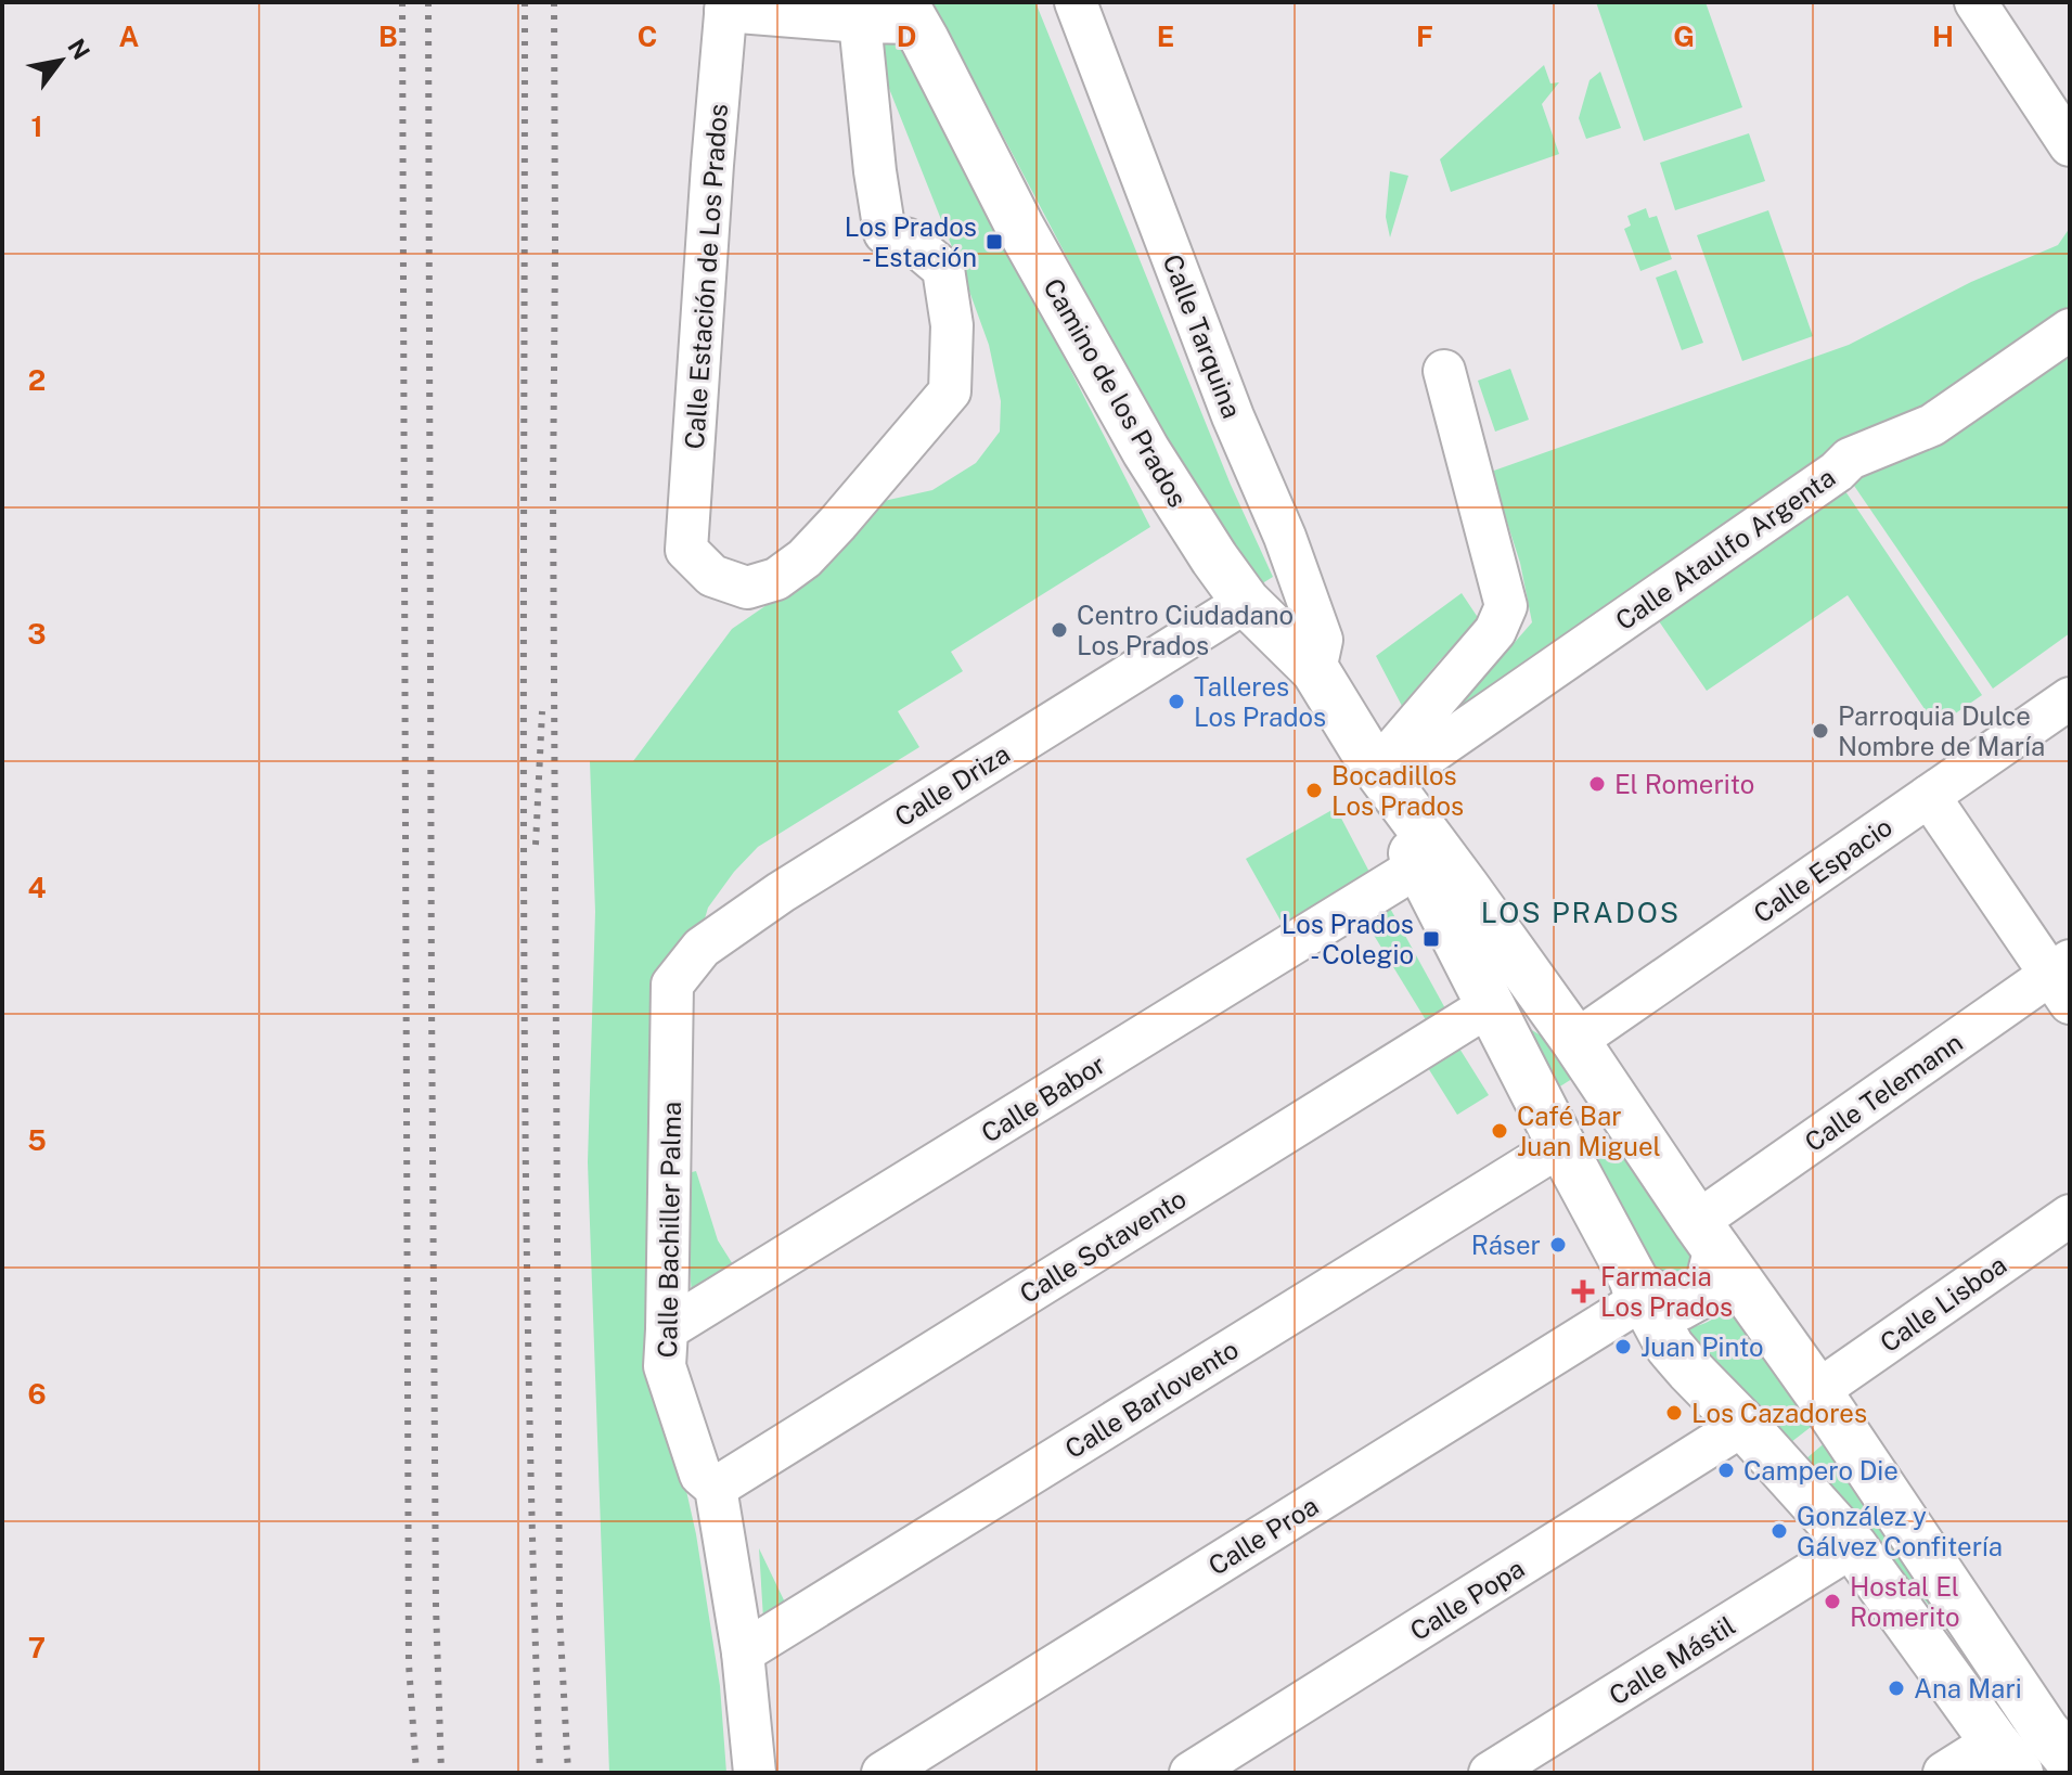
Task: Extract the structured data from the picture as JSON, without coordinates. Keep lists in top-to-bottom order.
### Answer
{
  "streets": {
    "main road": ["Camino de los Prados"],
    "street": [
      "Calle Estación de Los Prados",
      "Calle Tarquina",
      "Calle Ataulfo Argenta",
      "Calle Driza",
      "Calle Espacio",
      "Calle Telemann",
      "Calle Babor",
      "Calle Bachiller Palma",
      "Calle Sotavento",
      "Calle Lisboa",
      "Calle Barlovento",
      "Calle Proa",
      "Calle Popa",
      "Calle Mástil"
    ]
  },
  "crossings": [
    ["Calle Tarquina", "Camino de los Prados"],
    ["Camino de los Prados", "Calle Ataulfo Argenta"],
    ["Camino de los Prados", "Calle Driza"],
    ["Camino de los Prados", "Calle Espacio"],
    ["Camino de los Prados", "Calle Telemann"],
    ["Camino de los Prados", "Calle Babor"],
    ["Camino de los Prados", "Calle Sotavento"],
    ["Camino de los Prados", "Calle Lisboa"],
    ["Camino de los Prados", "Calle Barlovento"],
    ["Camino de los Prados", "Calle Proa"],
    ["Camino de los Prados", "Calle Popa"],
    ["Camino de los Prados", "Calle Mástil"],
    ["Calle Driza", "Calle Bachiller Palma"],
    ["Calle Babor", "Calle Bachiller Palma"],
    ["Calle Bachiller Palma", "Calle Sotavento"],
    ["Calle Bachiller Palma", "Calle Barlovento"]
  ],
  "districts": ["LOS PRADOS"],
  "places": {
    "transit": ["Los Prados - Estación", "Los Prados - Colegio"],
    "other": [
      "Centro Ciudadano Los Prados",
      "Talleres Los Prados",
      "Parroquia Dulce Nombre de María",
      "El Romerito",
      "Bocadillos Los Prados",
      "Café Bar Juan Miguel",
      "Ráser",
      "Juan Pinto",
      "Los Cazadores",
      "Campero Die",
      "González y Gálvez Confitería",
      "Hostal El Romerito",
      "Ana Mari"
    ],
    "health": ["Farmacia Los Prados"]
  },
  "north": "top right",
  "grid": {
    "columns": [
      "A",
      "B",
      "C",
      "D",
      "E",
      "F",
      "G",
      "H"
    ],
    "rows": [
      "1",
      "2",
      "3",
      "4",
      "5",
      "6",
      "7"
    ]
  }
}
